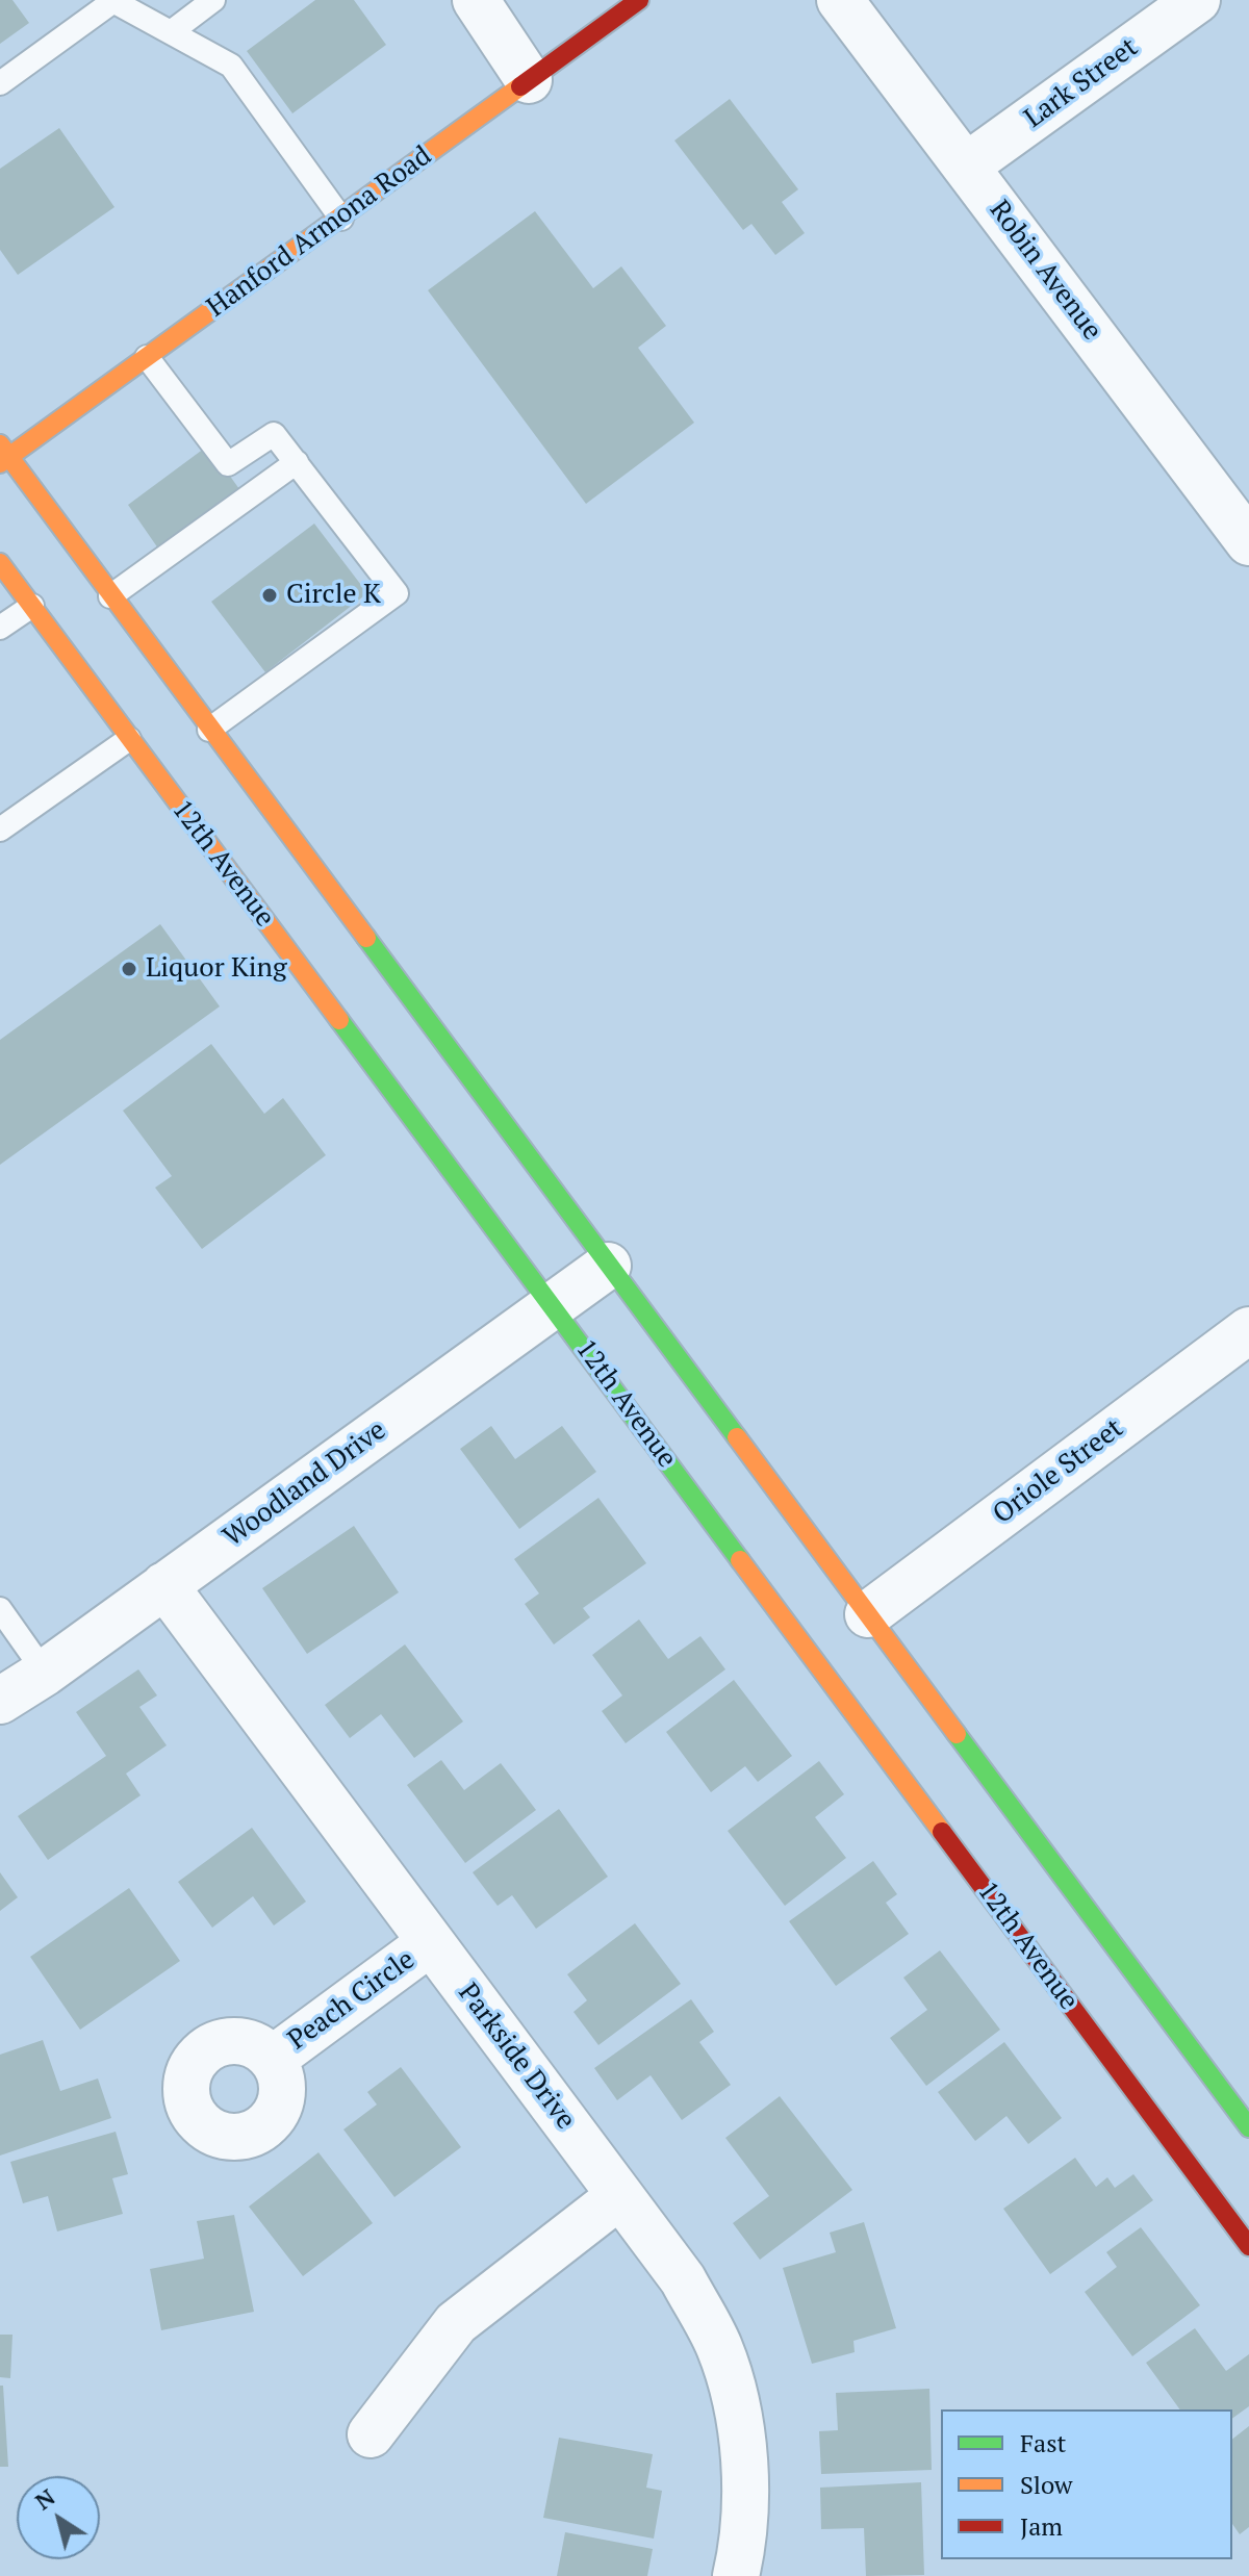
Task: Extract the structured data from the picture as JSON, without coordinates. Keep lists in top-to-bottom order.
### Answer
{
  "streets": {
    "street": [
      "Lark Street",
      "Hanford Armona Road",
      "Robin Avenue",
      "12th Avenue",
      "Oriole Street",
      "Woodland Drive",
      "Peach Circle",
      "Parkside Drive"
    ]
  },
  "crossings": [
    ["Lark Street", "Robin Avenue"],
    ["12th Avenue", "Woodland Drive"],
    ["Woodland Drive", "Parkside Drive"],
    ["Peach Circle", "Parkside Drive"]
  ],
  "places": ["Circle K", "Liquor King"],
  "legend": ["Fast", "Slow", "Jam"],
  "north": "top left"
}
